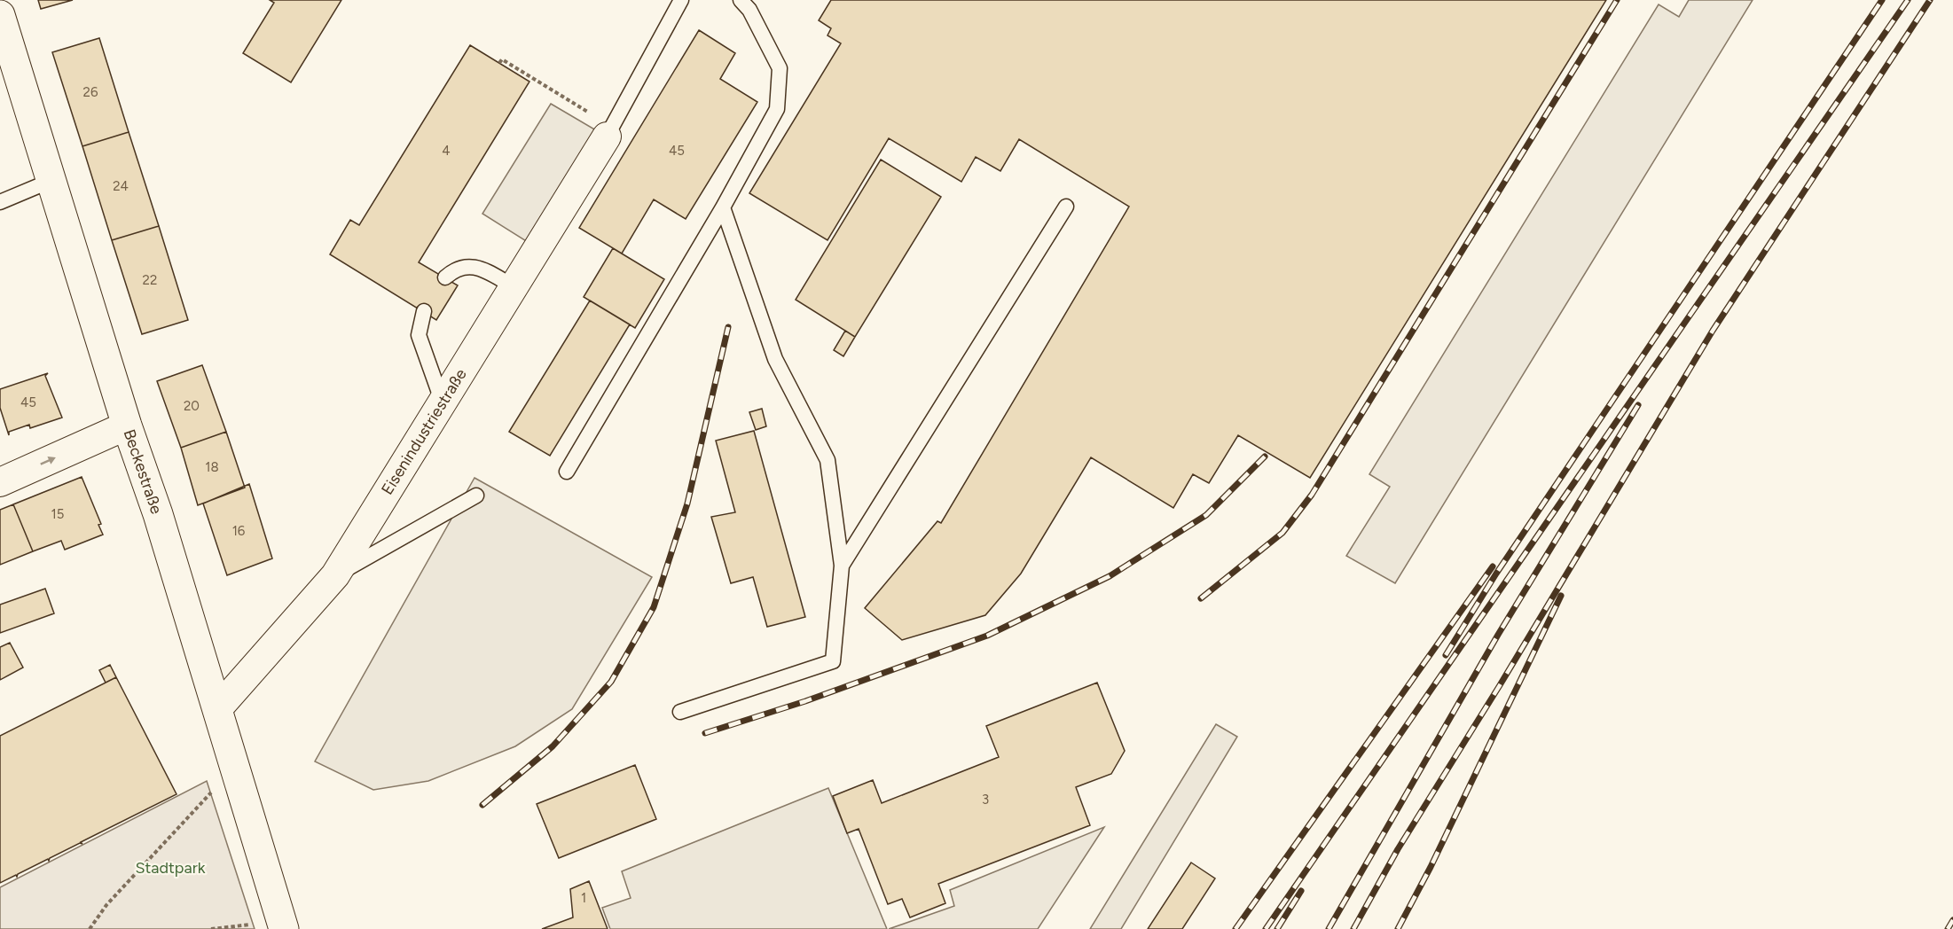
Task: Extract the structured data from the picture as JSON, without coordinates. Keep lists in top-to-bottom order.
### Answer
{
  "streets": {
    "main road": ["Beckestraße"],
    "street": ["Eisenindustriestraße"]
  },
  "crossings": [
    ["Eisenindustriestraße", "Beckestraße"]
  ],
  "parks": ["Stadtpark"],
  "house_numbers": [
    "26",
    "4",
    "45",
    "24",
    "22",
    "45",
    "20",
    "18",
    "15",
    "16",
    "3",
    "1"
  ]
}
